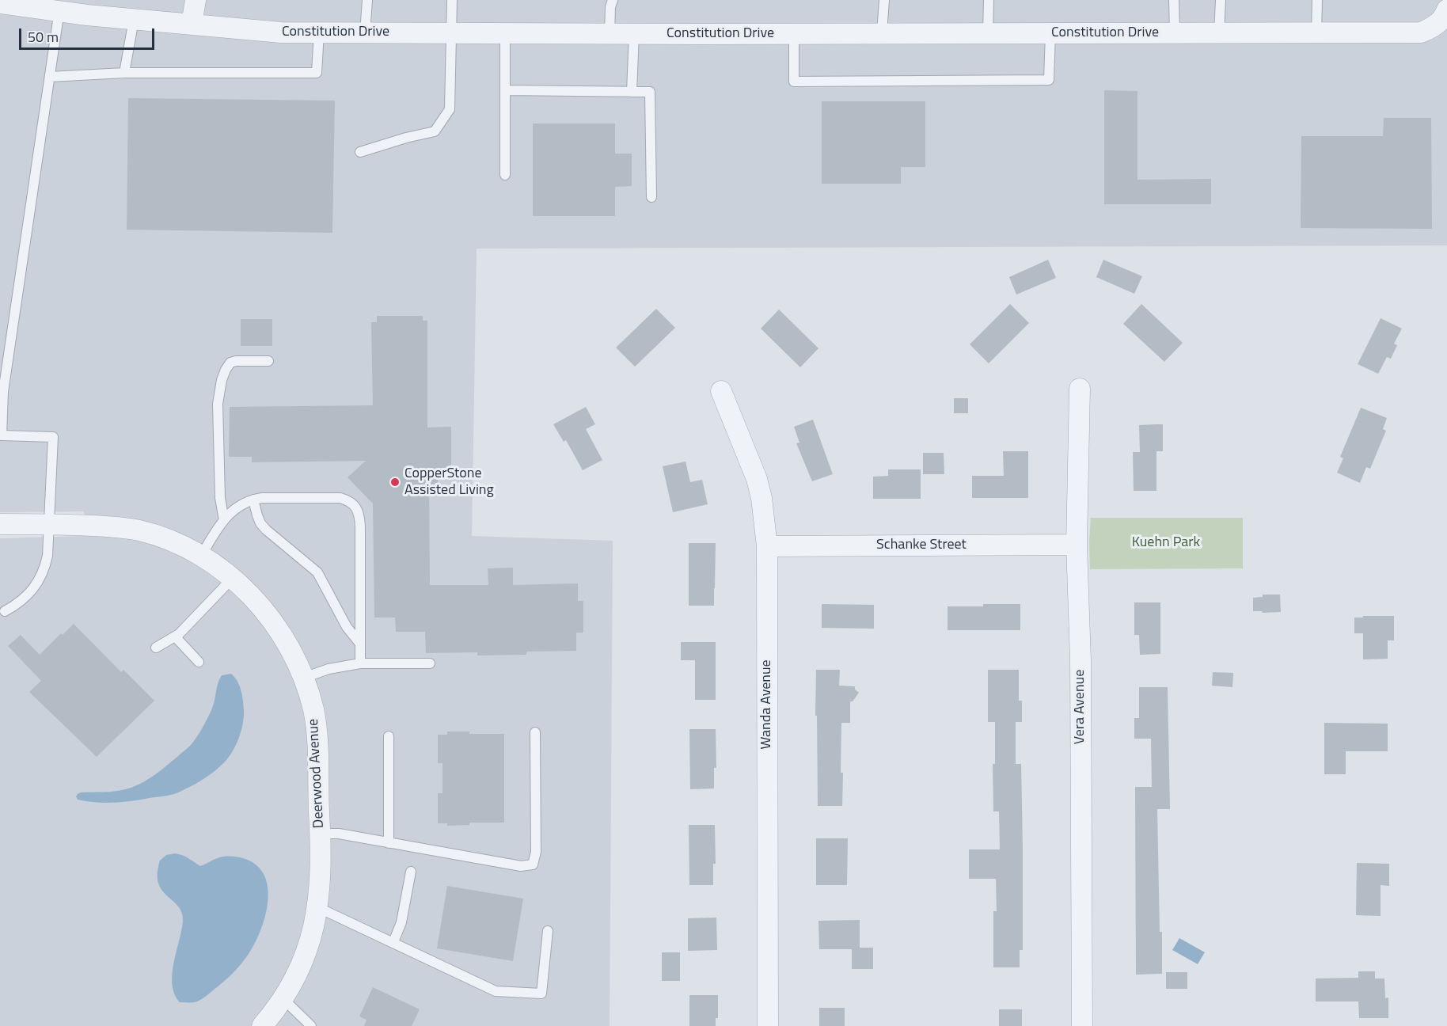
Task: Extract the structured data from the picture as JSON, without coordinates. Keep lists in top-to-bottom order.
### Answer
{
  "streets": {
    "street": [
      "Constitution Drive",
      "Schanke Street",
      "Wanda Avenue",
      "Vera Avenue",
      "Deerwood Avenue"
    ]
  },
  "crossings": [
    ["Schanke Street", "Wanda Avenue"],
    ["Schanke Street", "Vera Avenue"]
  ],
  "parks": ["Kuehn Park"],
  "places": ["CopperStone Assisted Living"],
  "scale_bar": "50 m"
}
